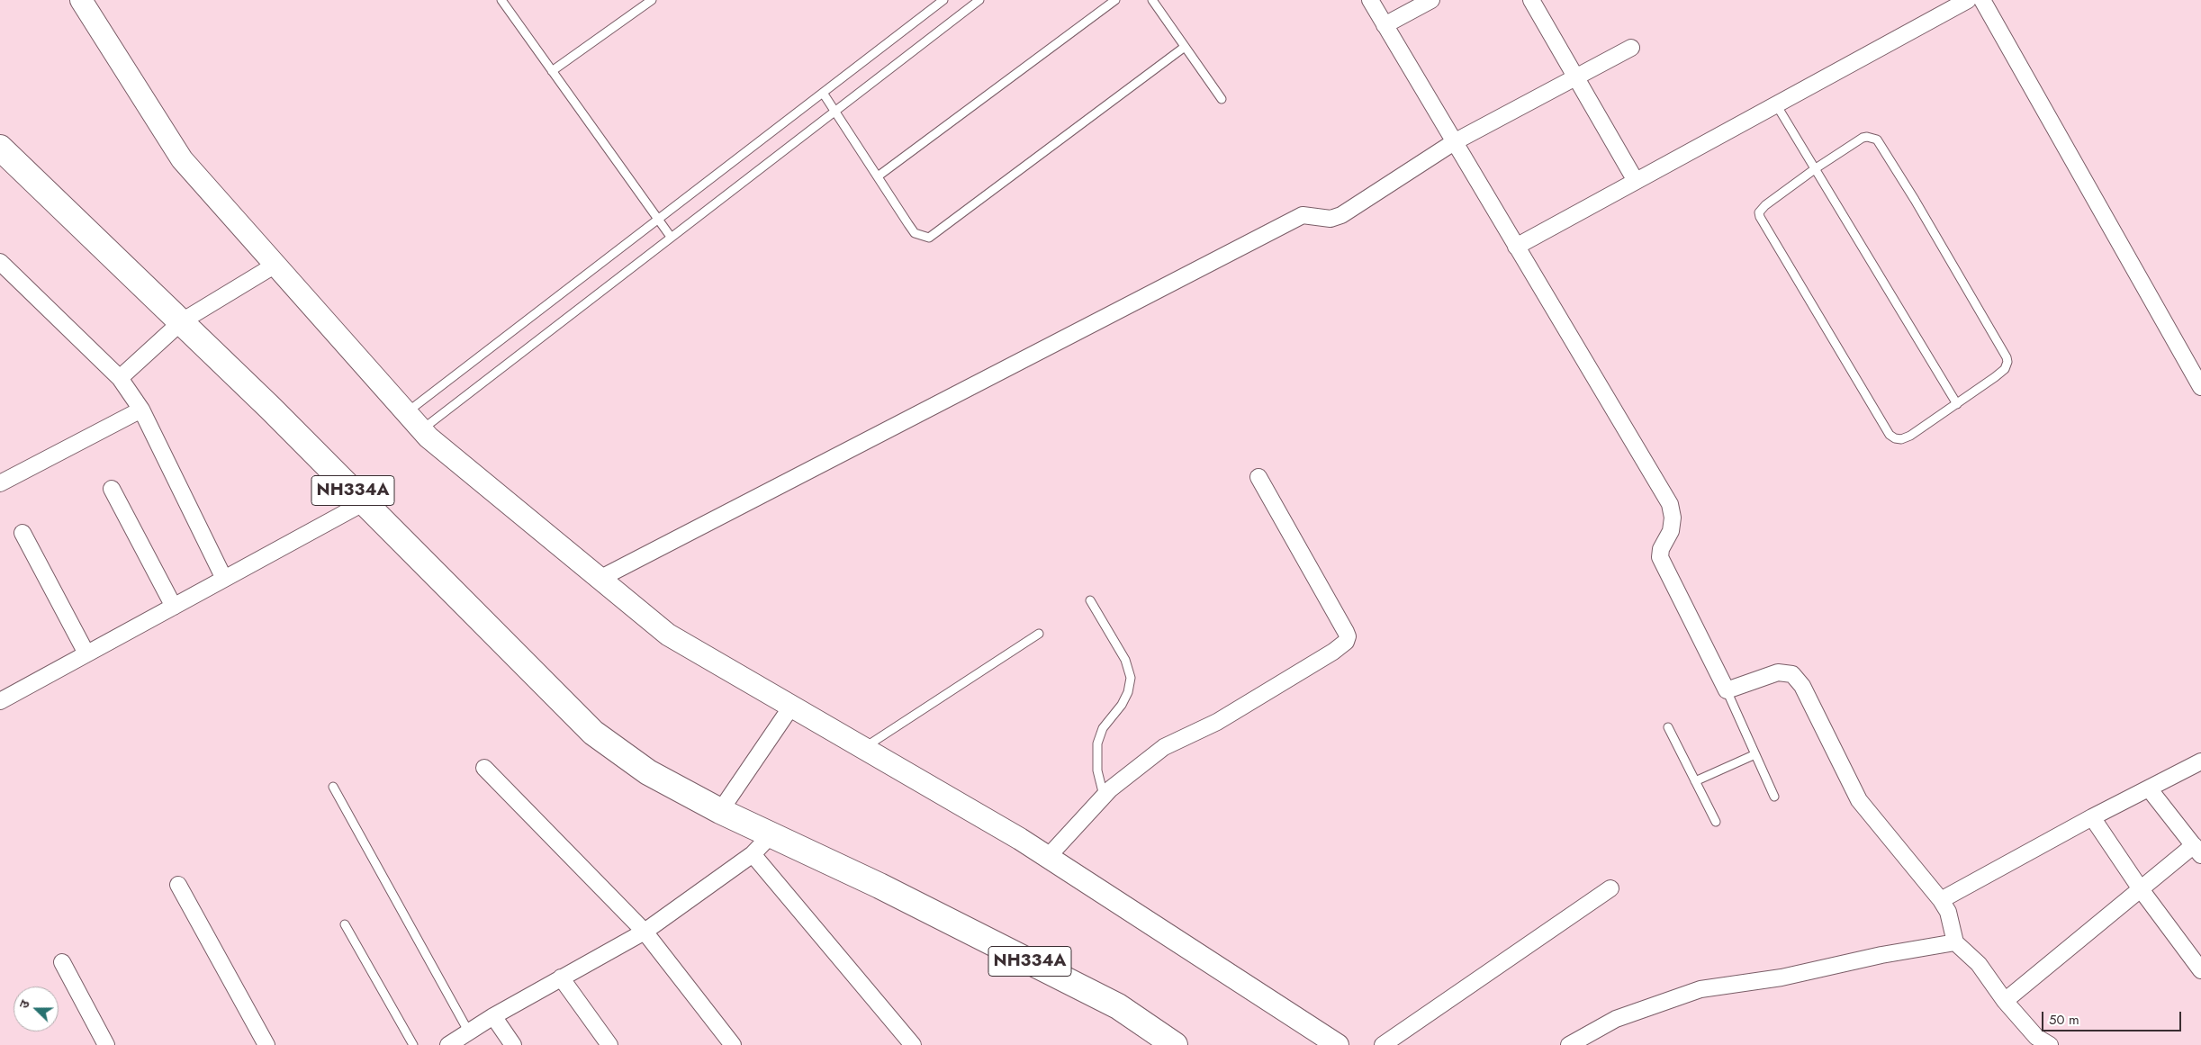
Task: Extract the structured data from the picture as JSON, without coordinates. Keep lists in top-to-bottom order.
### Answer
{
  "streets": {
    "highway": ["NH334A"]
  },
  "scale_bar": "50 m",
  "north": "left"
}
